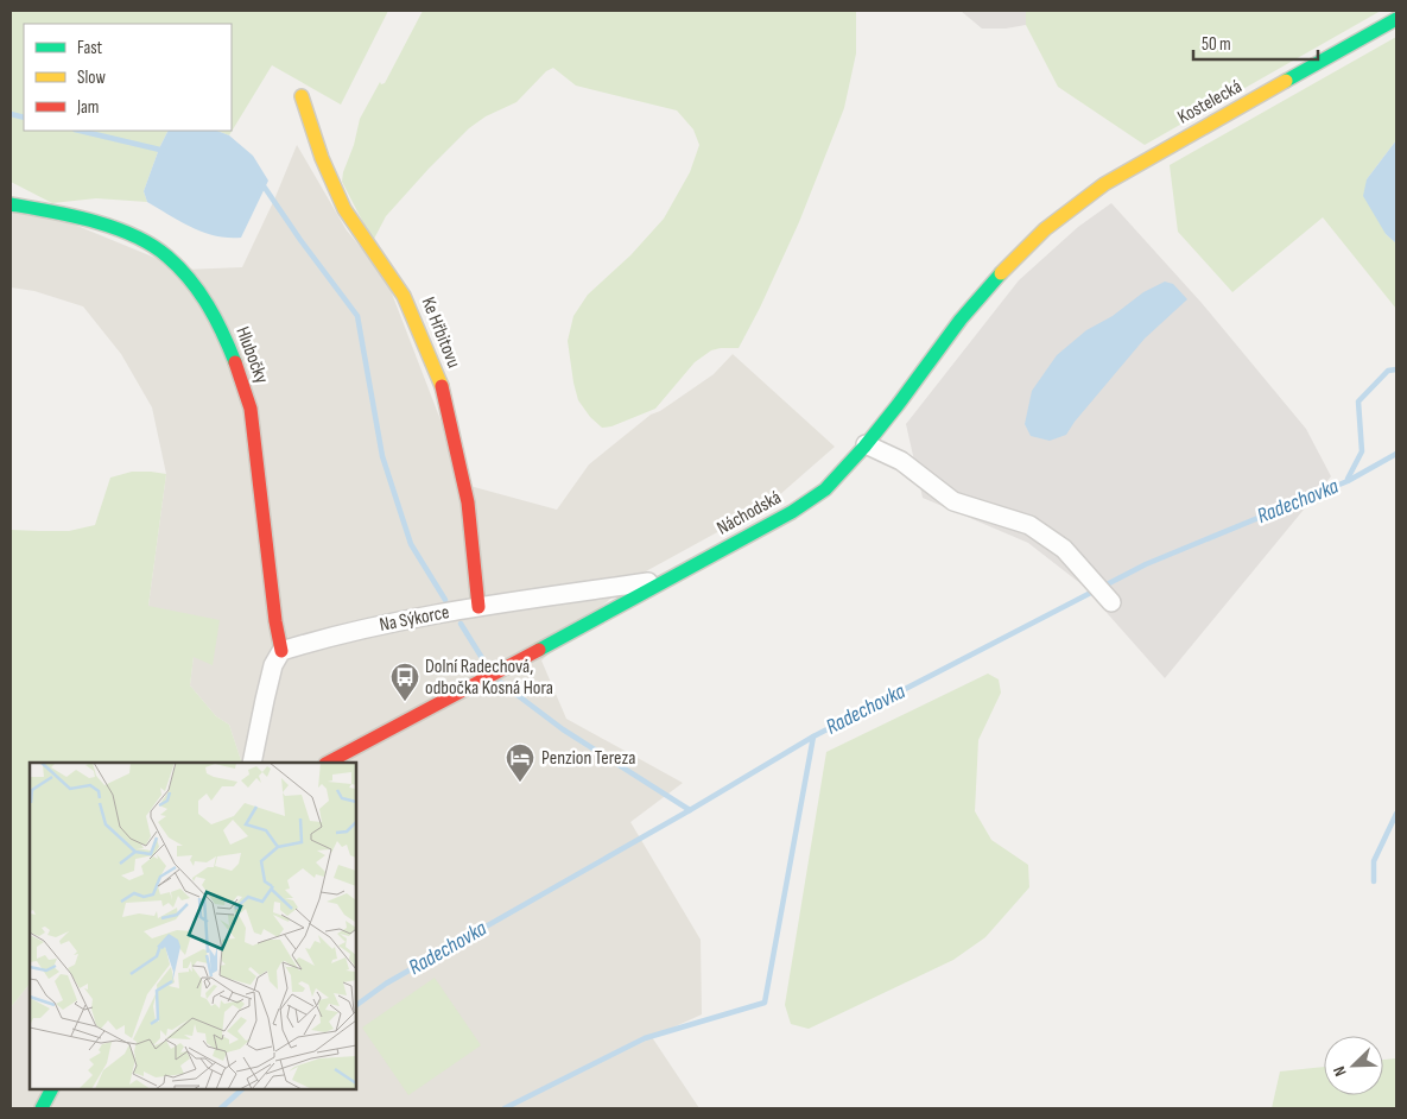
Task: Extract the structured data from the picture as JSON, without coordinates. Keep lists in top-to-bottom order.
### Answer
{
  "streets": {
    "main road": [
      "Kostelecká",
      "Ke Hřbitovu",
      "Hlubočky",
      "Náchodská"
    ],
    "street": ["Na Sýkorce"]
  },
  "crossings": [
    ["Kostelecká", "Náchodská"],
    ["Ke Hřbitovu", "Na Sýkorce"],
    ["Hlubočky", "Na Sýkorce"],
    ["Náchodská", "Na Sýkorce"]
  ],
  "water": ["Radechovka"],
  "places": {
    "bus stop": ["Dolní Radechová, odbočka Kosná Hora"],
    "hotel": ["Penzion Tereza"]
  },
  "legend": ["Fast", "Slow", "Jam"],
  "scale_bar": "50 m",
  "north": "bottom left"
}
